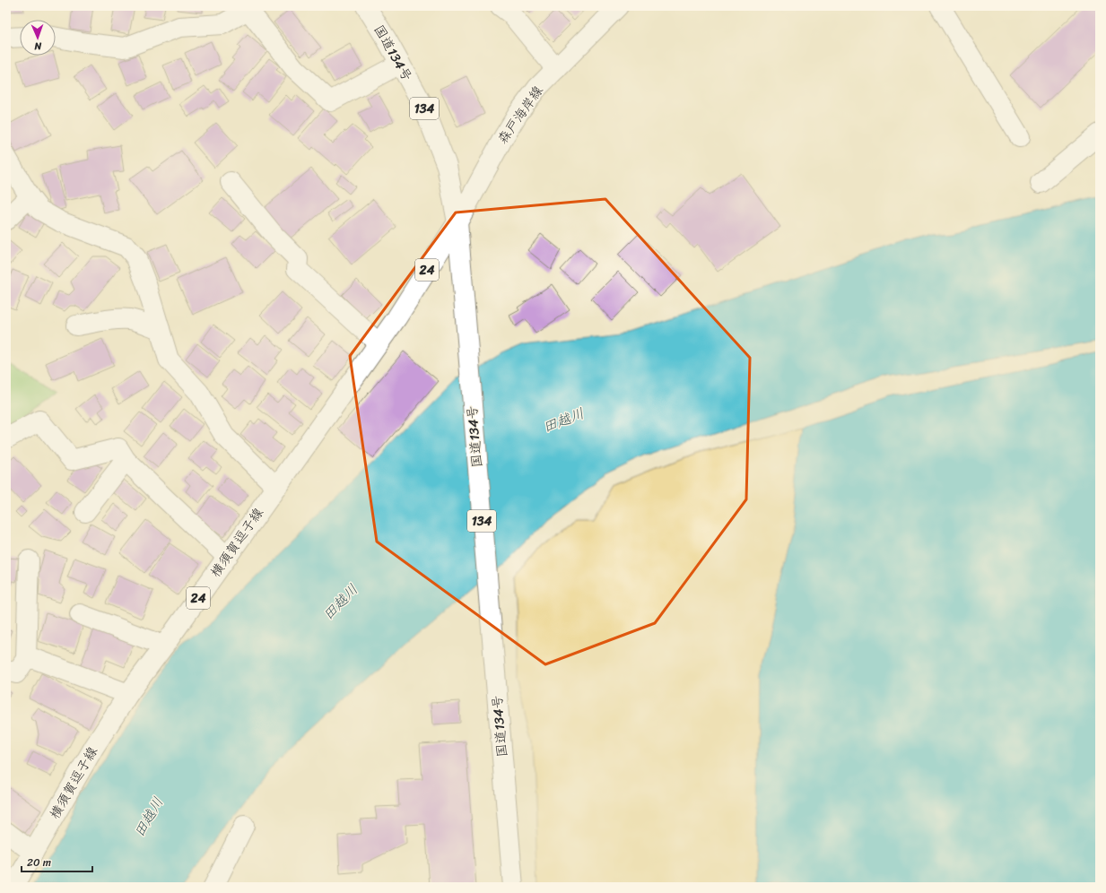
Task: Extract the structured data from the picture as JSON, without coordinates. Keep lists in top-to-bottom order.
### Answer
{
  "streets": {
    "main road": [
      "国道134号",
      "134",
      "森戸海岸線",
      "24",
      "横須賀逗子線"
    ]
  },
  "crossings": [
    ["国道134号", "森戸海岸線"],
    ["国道134号", "横須賀逗子線"],
    ["森戸海岸線", "横須賀逗子線"]
  ],
  "water": ["田越川"],
  "scale_bar": "20 m",
  "north": "bottom"
}
